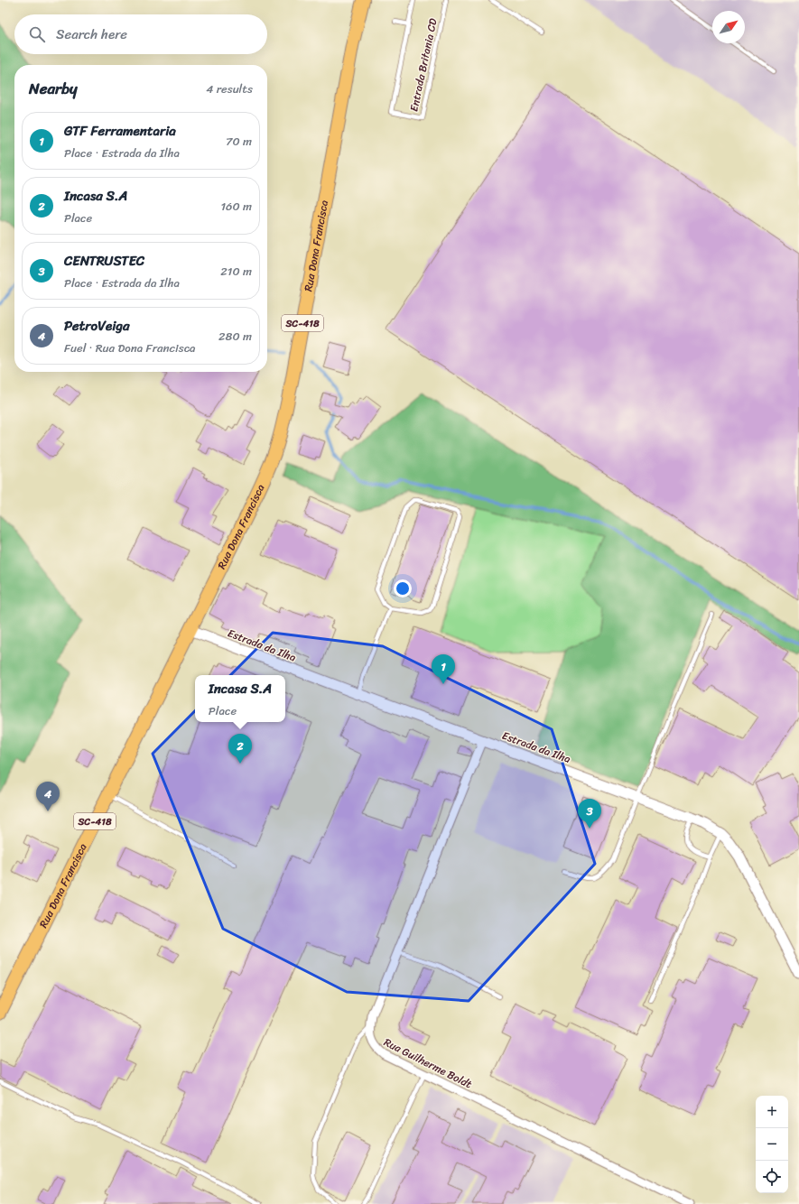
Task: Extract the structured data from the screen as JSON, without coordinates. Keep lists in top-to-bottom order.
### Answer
{
  "streets": {
    "main road": ["Rua Dona Francisca", "SC-418"],
    "street": ["Estrada da Ilha", "Rua Guilherme Boldt"],
    "lane": ["Entrada Britania CD"]
  },
  "crossings": [
    ["Rua Dona Francisca", "Estrada da Ilha"],
    ["Estrada da Ilha", "Rua Guilherme Boldt"]
  ],
  "north": "top right",
  "page": {
    "search": "Search here",
    "heading": ["Nearby", "4 results"],
    "list": [
      {
        "mark": "1",
        "name": "GTF Ferramentaria",
        "note": "Place · Estrada da Ilha",
        "value": "70 m"
      },
      {
        "mark": "2",
        "name": "Incasa S.A",
        "note": "Place",
        "value": "160 m"
      },
      {
        "mark": "3",
        "name": "CENTRUSTEC",
        "note": "Place · Estrada da Ilha",
        "value": "210 m"
      },
      {
        "mark": "4",
        "name": "PetroVeiga",
        "note": "Fuel · Rua Dona Francisca",
        "value": "280 m"
      }
    ],
    "pins": [
      "1",
      "2",
      "4",
      "3"
    ],
    "popup": ["Incasa S.A", "Place"],
    "map_buttons": ["+", "−"]
  }
}
